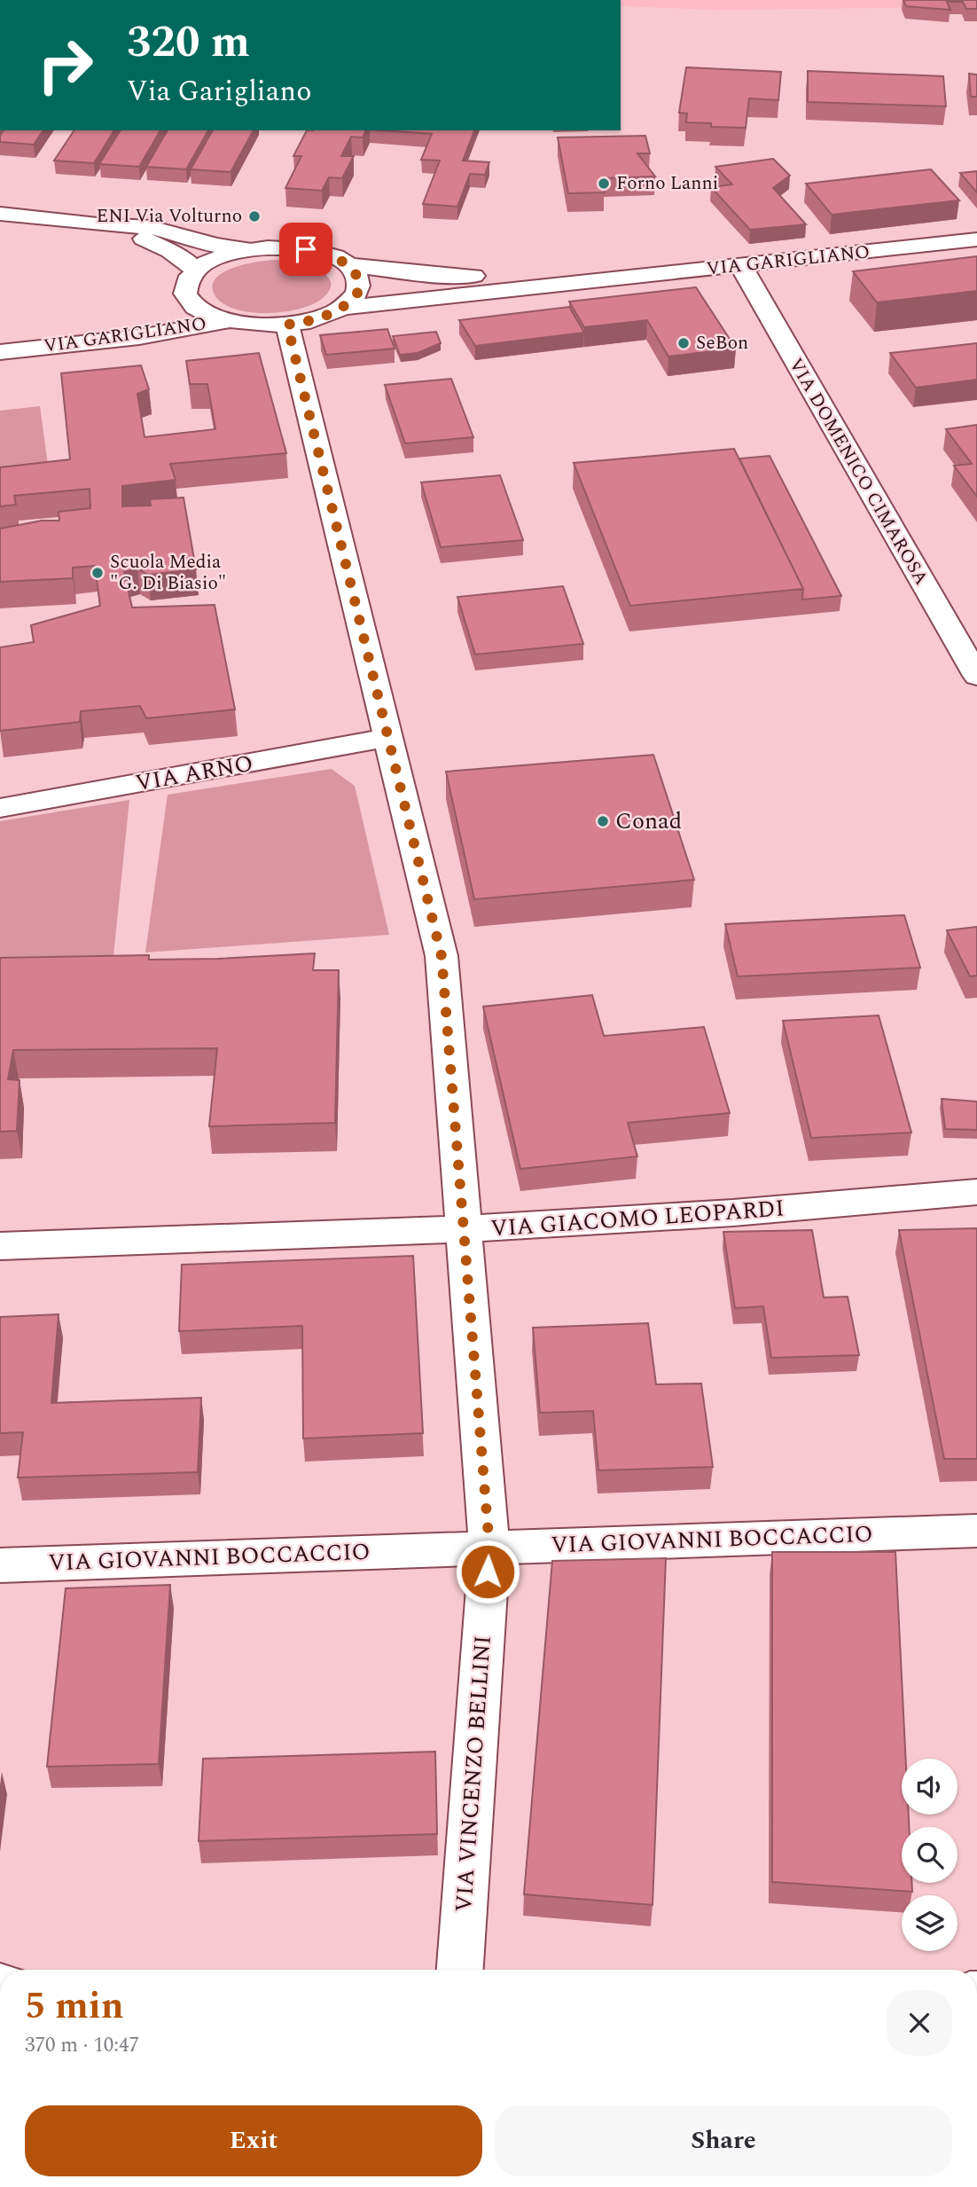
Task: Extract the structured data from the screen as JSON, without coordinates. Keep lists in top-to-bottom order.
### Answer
{
  "streets": {
    "street": [
      "VIA GARIGLIANO",
      "VIA DOMENICO CIMAROSA",
      "VIA ARNO",
      "VIA GIACOMO LEOPARDI",
      "VIA GIOVANNI BOCCACCIO",
      "VIA VINCENZO BELLINI"
    ]
  },
  "crossings": [
    ["VIA GARIGLIANO", "VIA DOMENICO CIMAROSA"],
    ["VIA GARIGLIANO", "VIA VINCENZO BELLINI"],
    ["VIA ARNO", "VIA VINCENZO BELLINI"],
    ["VIA GIACOMO LEOPARDI", "VIA VINCENZO BELLINI"],
    ["VIA GIOVANNI BOCCACCIO", "VIA VINCENZO BELLINI"]
  ],
  "places": [
    "Forno Lanni",
    "ENI Via Volturno",
    "SeBon",
    "Scuola Media \"G. Di Biasio\"",
    "Conad"
  ],
  "page": {
    "turn": ["320 m", "Via Garigliano"],
    "heading": ["5 min", "370 m · 10:47"],
    "buttons": ["Exit", "Share"]
  }
}
